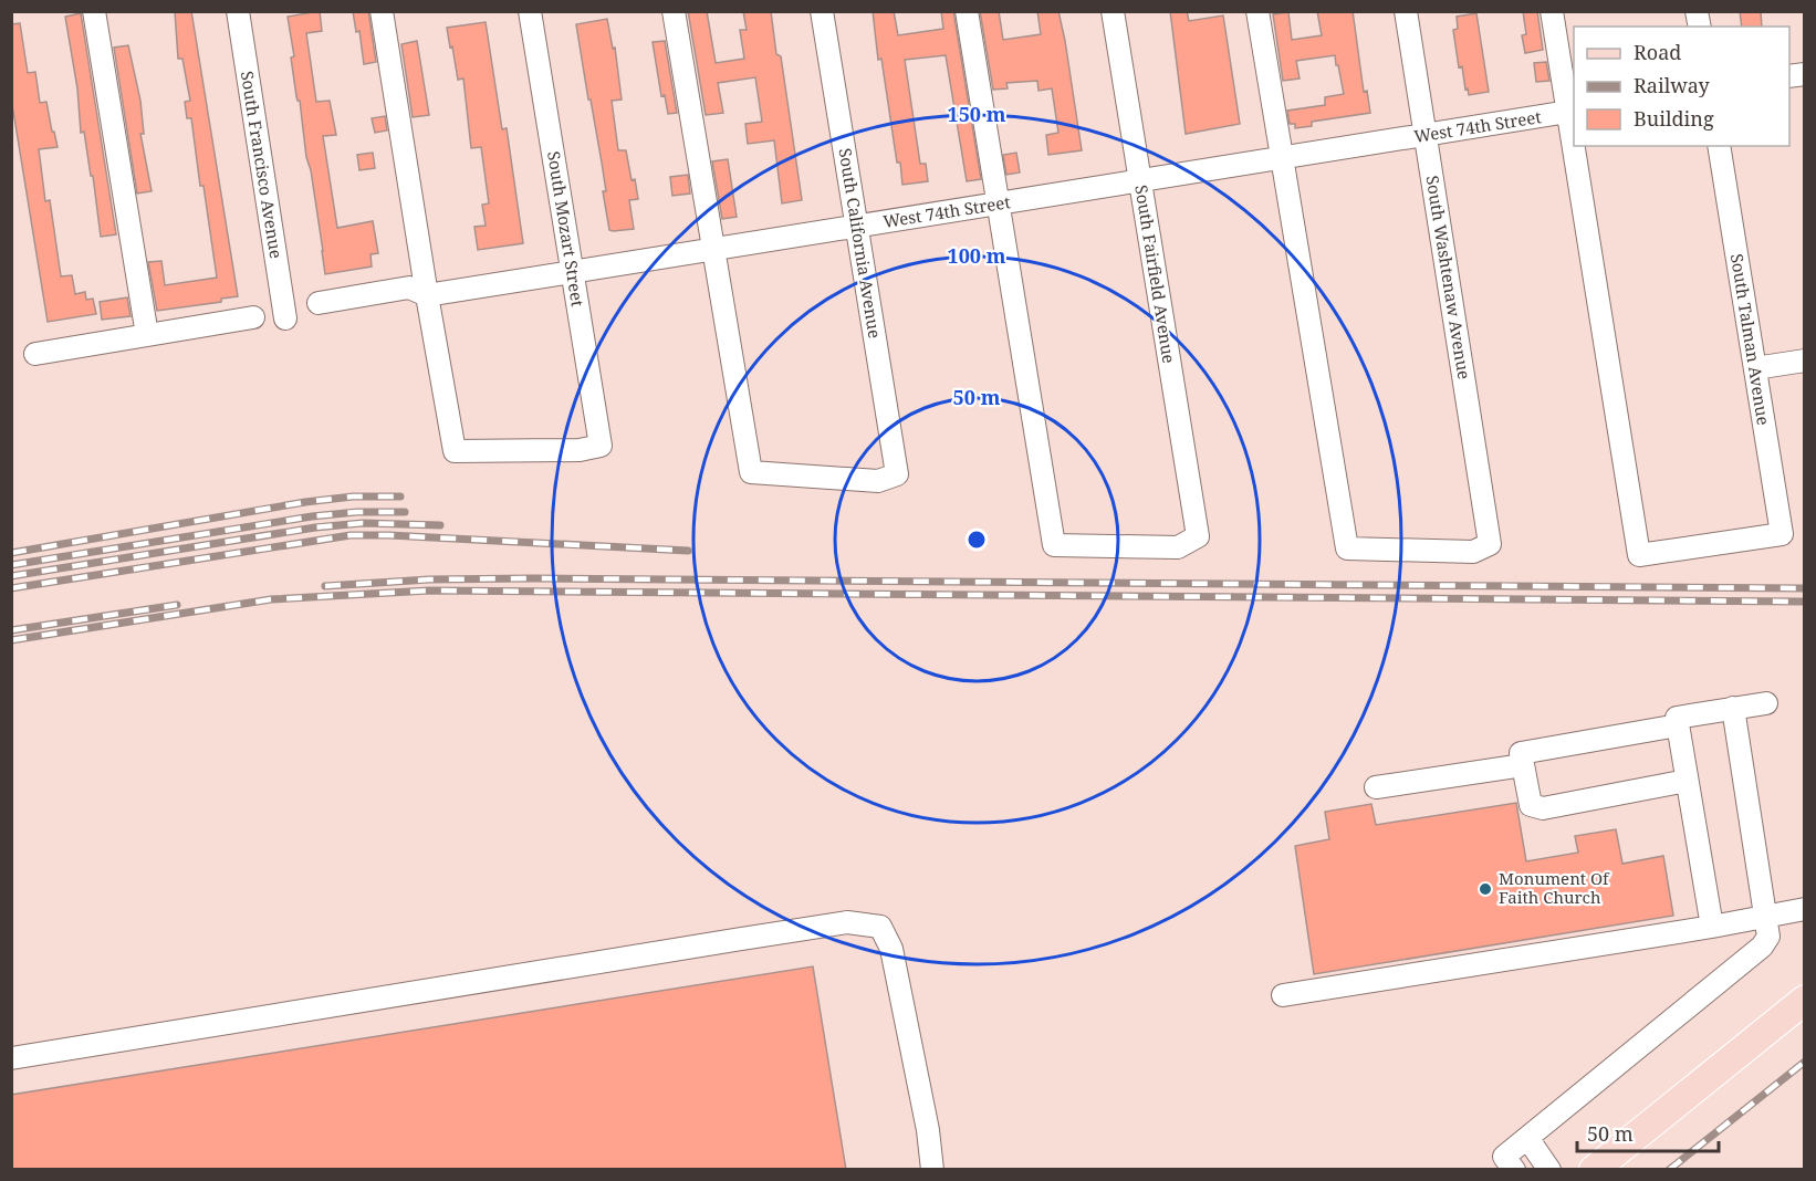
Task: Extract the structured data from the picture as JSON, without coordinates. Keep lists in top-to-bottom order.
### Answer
{
  "streets": {
    "street": [
      "West 74th Street",
      "South Francisco Avenue",
      "South Mozart Street",
      "South California Avenue",
      "South Fairfield Avenue",
      "South Washtenaw Avenue",
      "South Talman Avenue"
    ]
  },
  "crossings": [
    ["West 74th Street", "South Mozart Street"],
    ["West 74th Street", "South California Avenue"],
    ["West 74th Street", "South Fairfield Avenue"],
    ["West 74th Street", "South Washtenaw Avenue"]
  ],
  "places": ["Monument Of Faith Church"],
  "legend": ["Road", "Railway", "Building"],
  "scale_bar": "50 m",
  "rings": ["150 m", "100 m", "50 m"]
}
